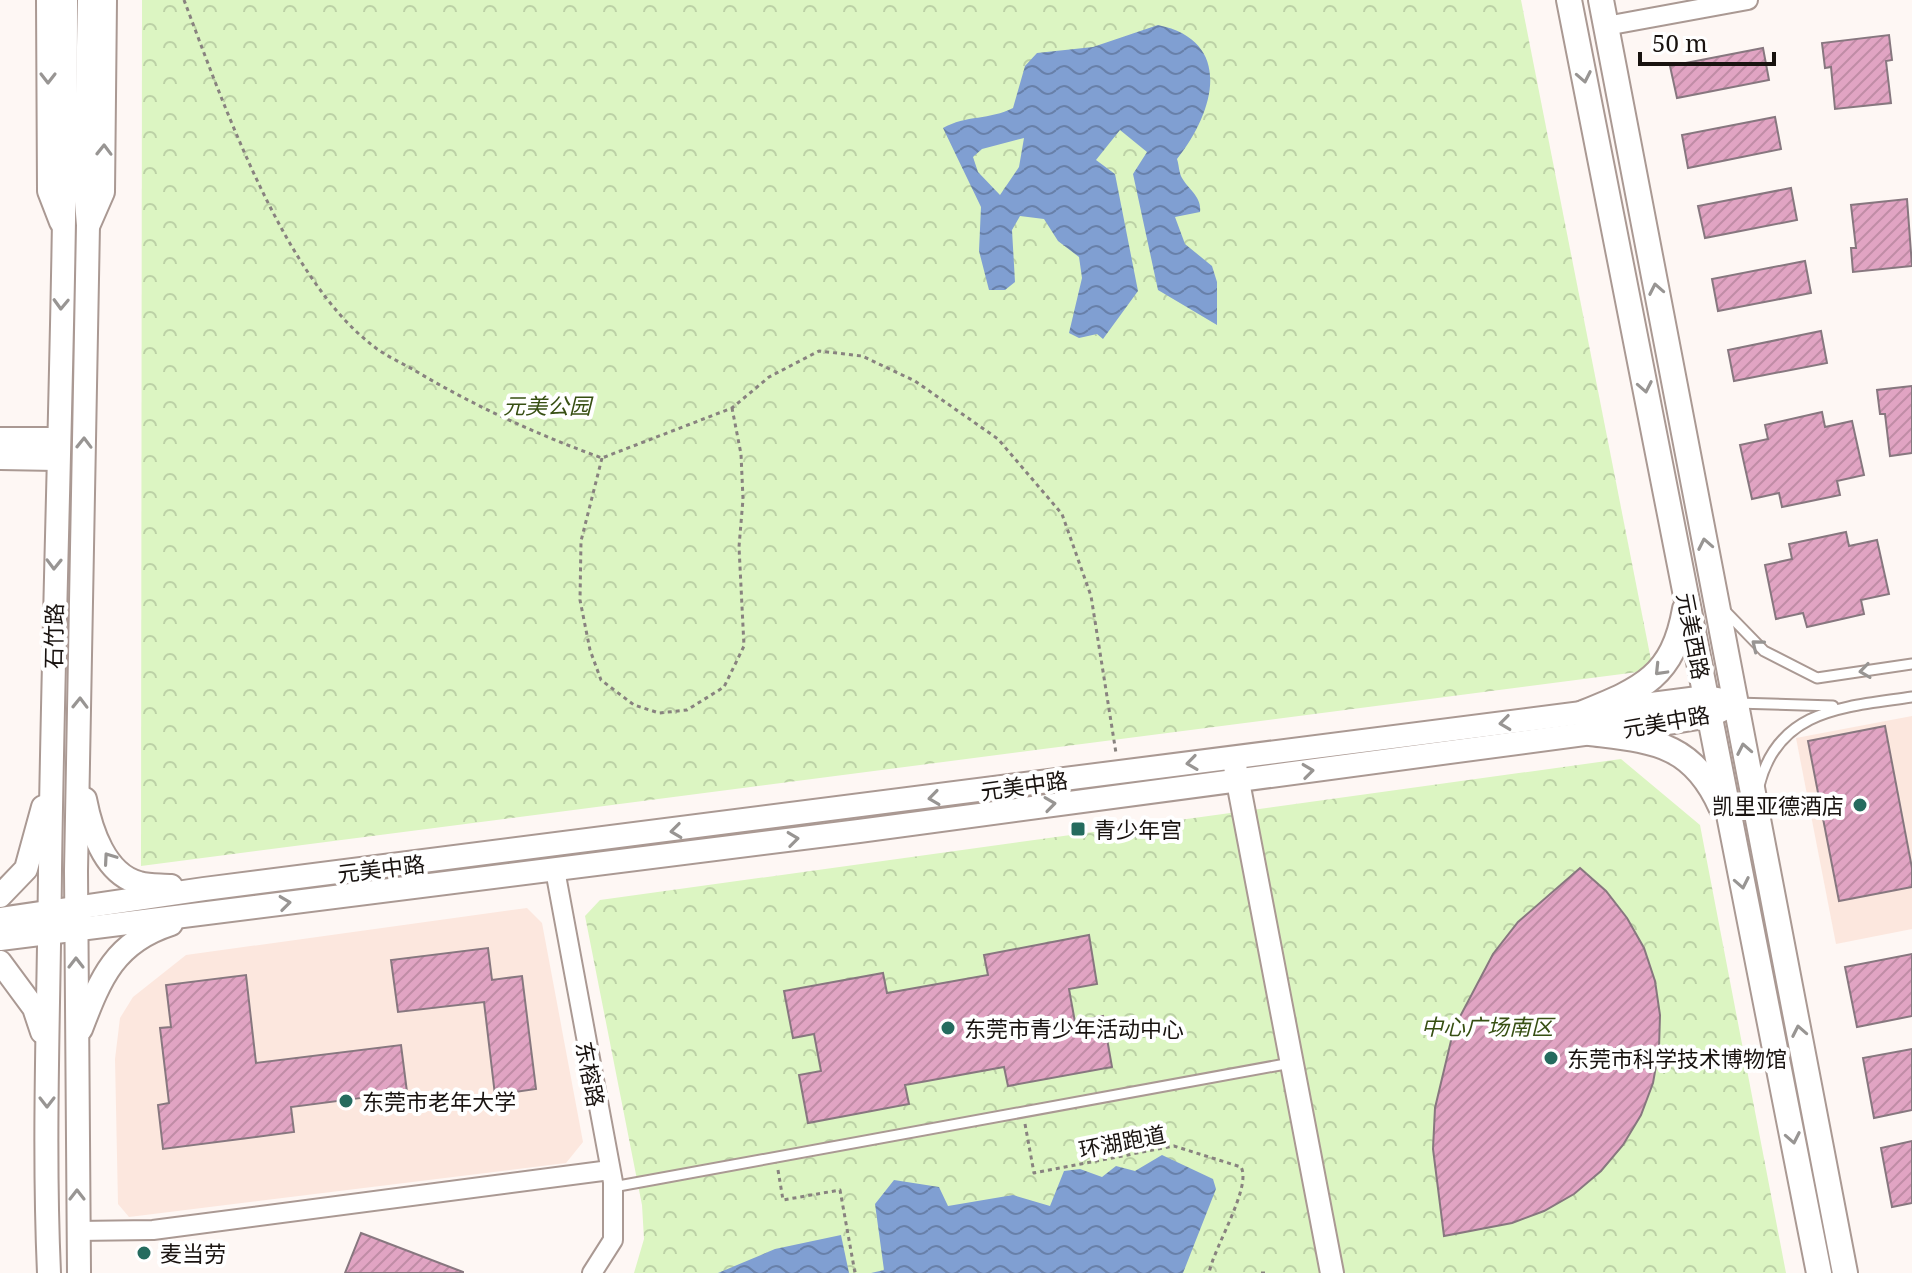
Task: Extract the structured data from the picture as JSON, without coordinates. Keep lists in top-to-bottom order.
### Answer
{
  "streets": {
    "main road": ["元美西路"],
    "street": ["石竹路", "元美中路", "东榕路"],
    "path": ["环湖跑道"]
  },
  "crossings": [
    ["石竹路", "元美中路"],
    ["元美西路", "元美中路"],
    ["元美中路", "东榕路"]
  ],
  "parks": ["元美公园", "中心广场南区"],
  "places": {
    "other": [
      "凯里亚德酒店",
      "东莞市青少年活动中心",
      "东莞市科学技术博物馆",
      "东莞市老年大学",
      "麦当劳"
    ],
    "transit": ["青少年宫"]
  },
  "scale_bar": "50 m"
}
